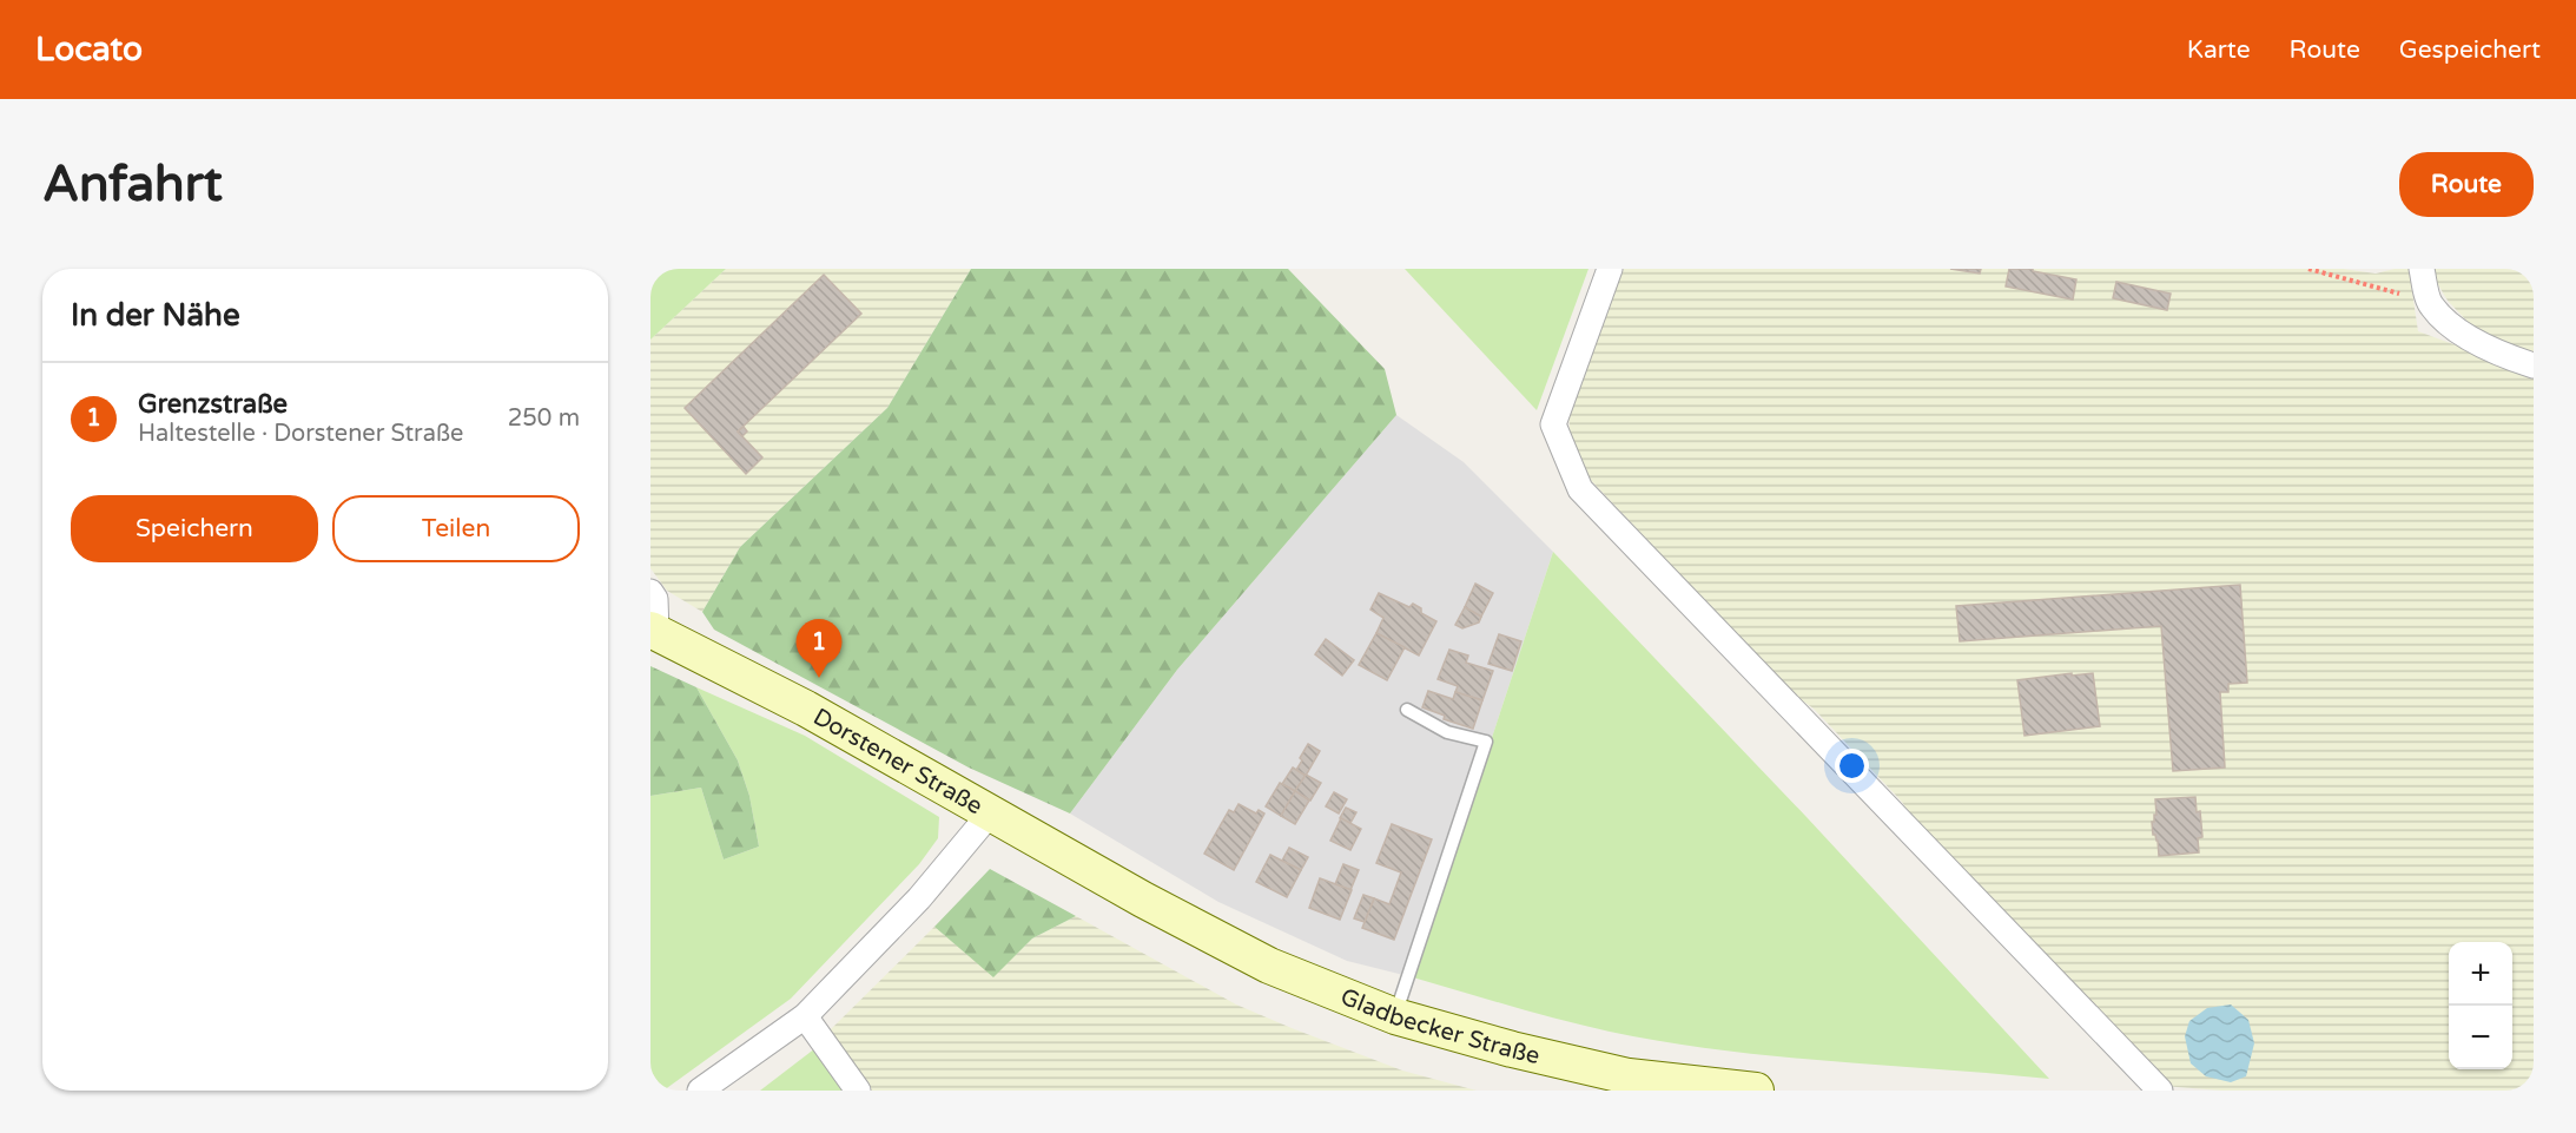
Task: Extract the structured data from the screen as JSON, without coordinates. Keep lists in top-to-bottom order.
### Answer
{
  "streets": {
    "main road": ["Dorstener Straße", "Gladbecker Straße"]
  },
  "crossings": [
    ["Dorstener Straße", "Gladbecker Straße"]
  ],
  "page": {
    "header": "Locato",
    "nav": ["Karte", "Route", "Gespeichert"],
    "buttons": [
      "Route",
      ["Speichern", "Teilen"]
    ],
    "title": "Anfahrt",
    "heading": "In der Nähe",
    "list": [
      {
        "mark": "1",
        "name": "Grenzstraße",
        "note": "Haltestelle · Dorstener Straße",
        "value": "250 m"
      }
    ],
    "pins": "1",
    "map_buttons": ["+", "−"]
  }
}
